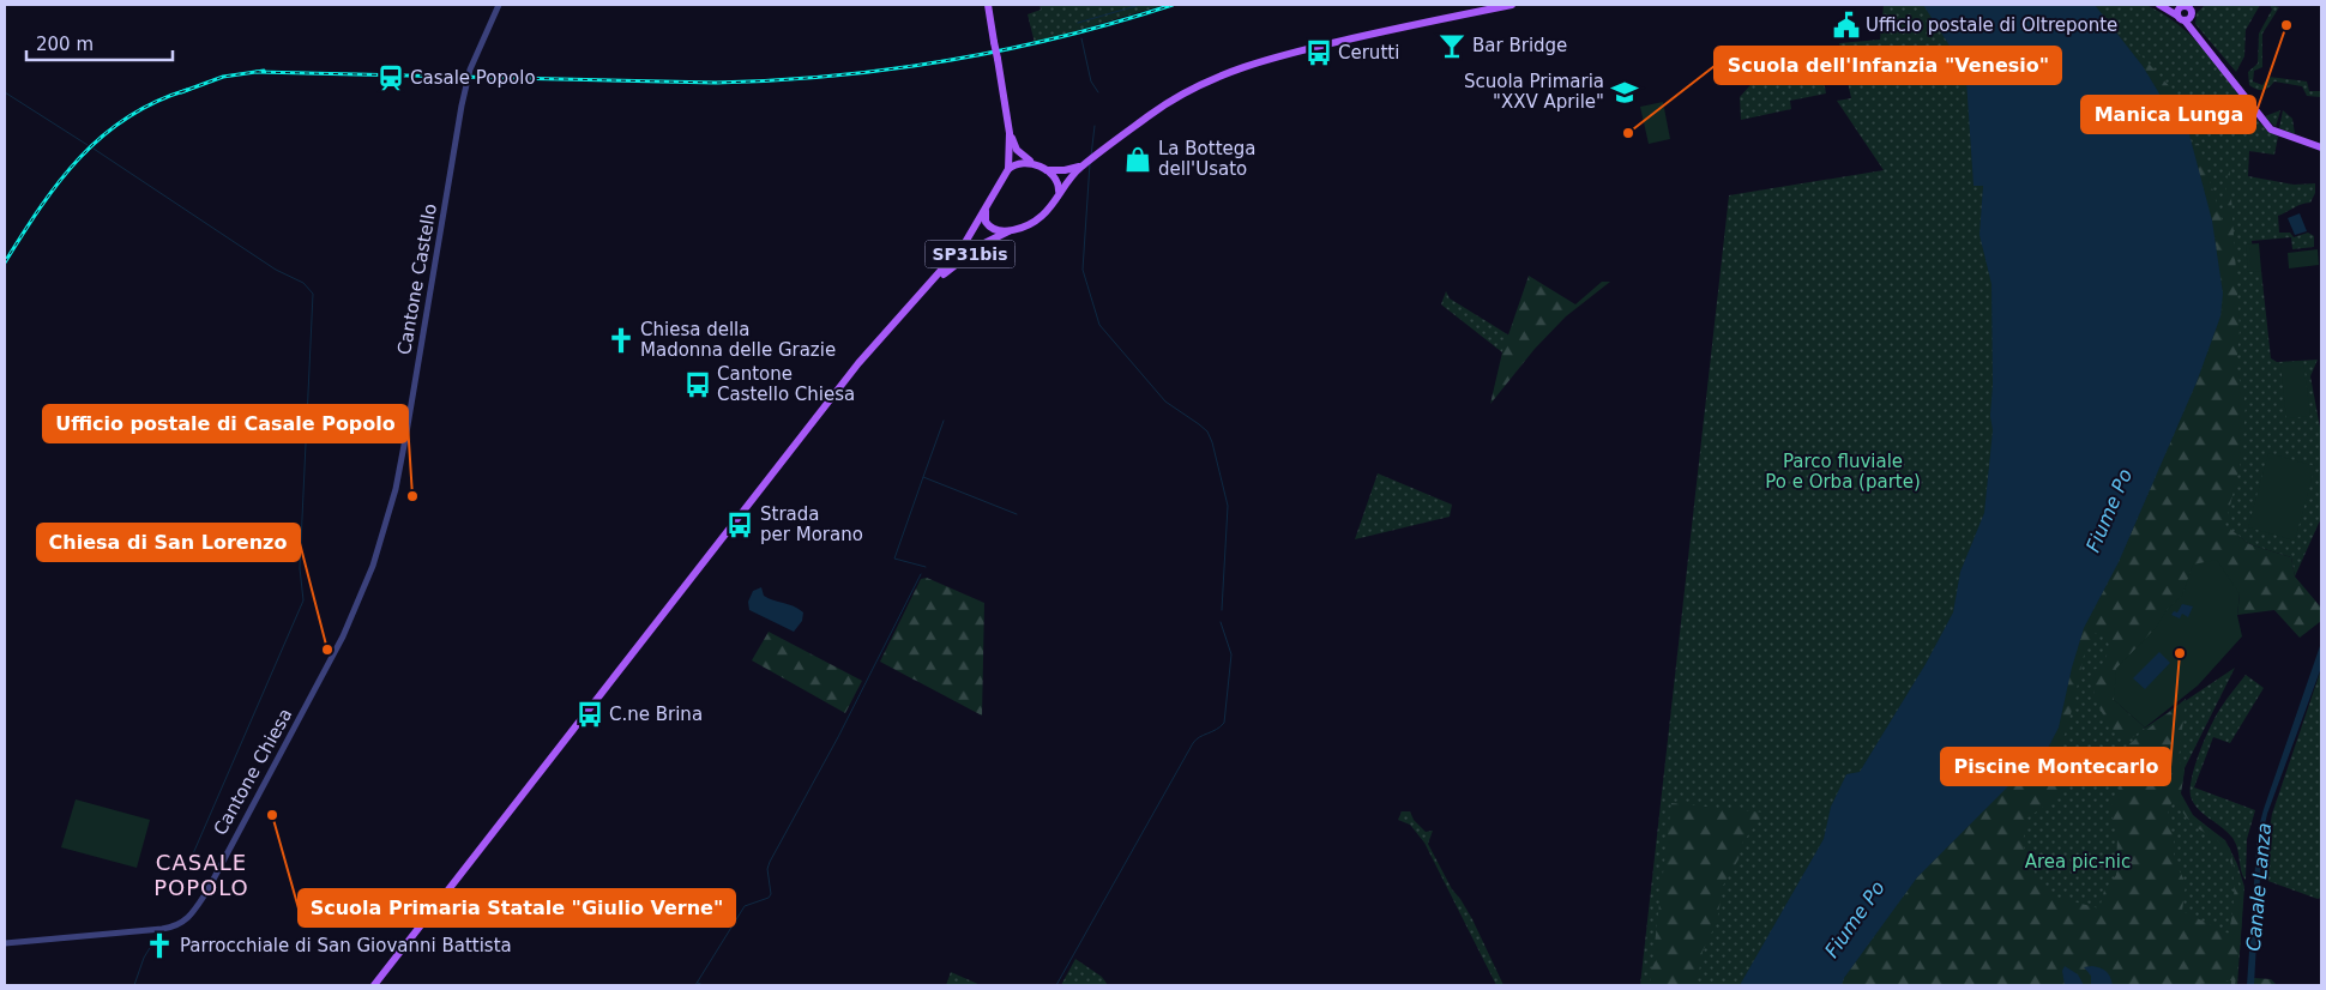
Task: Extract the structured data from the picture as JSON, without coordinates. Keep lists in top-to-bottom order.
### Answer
{
  "streets": {
    "main road": ["SP31bis"],
    "street": ["Cantone Castello", "Cantone Chiesa"]
  },
  "crossings": [
    ["Cantone Castello", "Cantone Chiesa"]
  ],
  "districts": ["CASALE POPOLO"],
  "water": ["Fiume Po", "Canale Lanza"],
  "parks": ["Parco fluviale Po e Orba (parte)", "Area pic-nic"],
  "places": {
    "public building": ["Ufficio postale di Oltreponte"],
    "other": [
      "Manica Lunga",
      "Scuola dell'Infanzia \"Venesio\"",
      "Ufficio postale di Casale Popolo",
      "Chiesa di San Lorenzo",
      "Piscine Montecarlo",
      "Scuola Primaria Statale \"Giulio Verne\""
    ],
    "bar": ["Bar Bridge"],
    "bus stop": [
      "Cerutti",
      "Cantone Castello Chiesa",
      "Strada per Morano",
      "C.ne Brina"
    ],
    "station": ["Casale Popolo"],
    "school or university": ["Scuola Primaria \"XXV Aprile\""],
    "shop": ["La Bottega dell'Usato"],
    "church": ["Chiesa della Madonna delle Grazie", "Parrocchiale di San Giovanni Battista"]
  },
  "scale_bar": "200 m"
}
